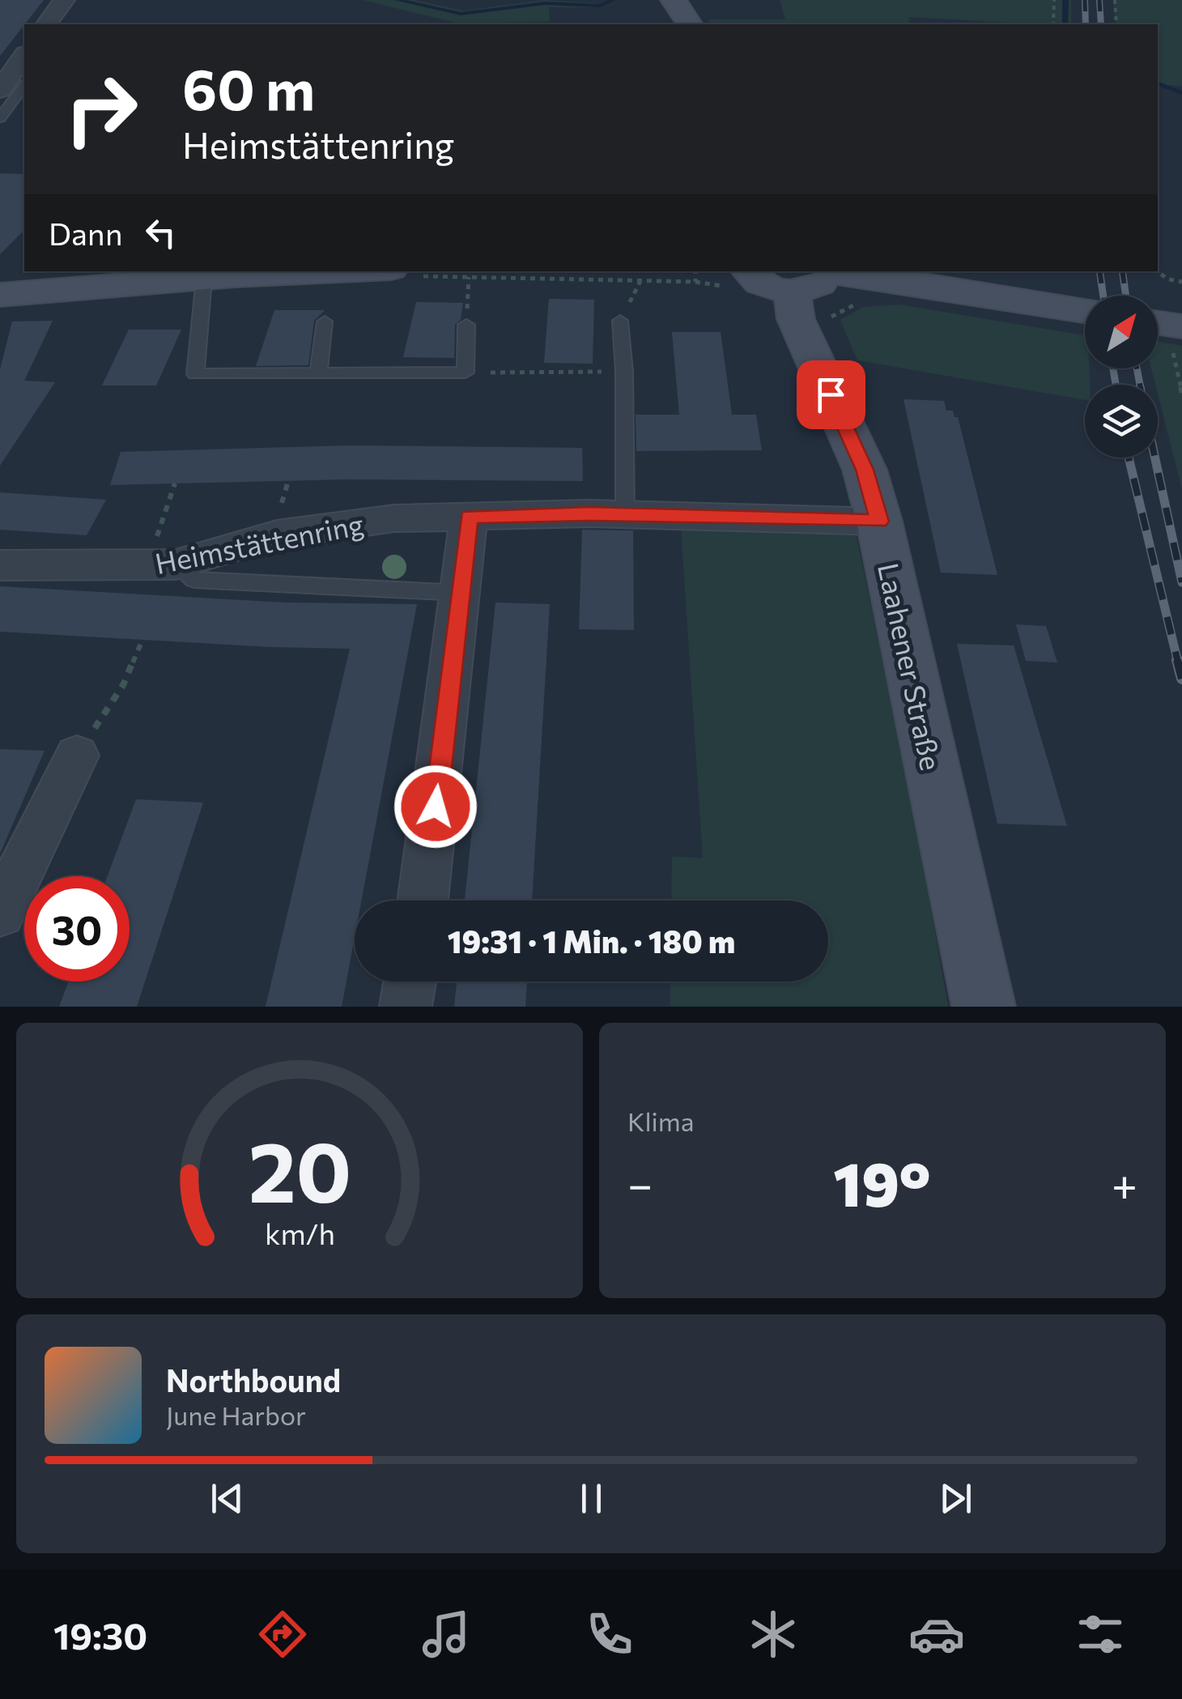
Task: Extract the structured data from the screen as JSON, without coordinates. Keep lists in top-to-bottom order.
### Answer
{
  "streets": {
    "main road": ["Laahener Straße"],
    "street": ["Heimstättenring"]
  },
  "crossings": [
    ["Heimstättenring", "Laahener Straße"]
  ],
  "north": "top right",
  "page": {
    "turn": ["60 m", "Heimstättenring"],
    "then": "Dann",
    "limit": "30",
    "trip": "19:31 · 1 Min. · 180 m",
    "tile": "Klima",
    "heat": ["−", "19°", "+"],
    "song": ["Northbound", "June Harbor"],
    "tabs": "19:30",
    "gauge": ["20", "km/h"]
  }
}
